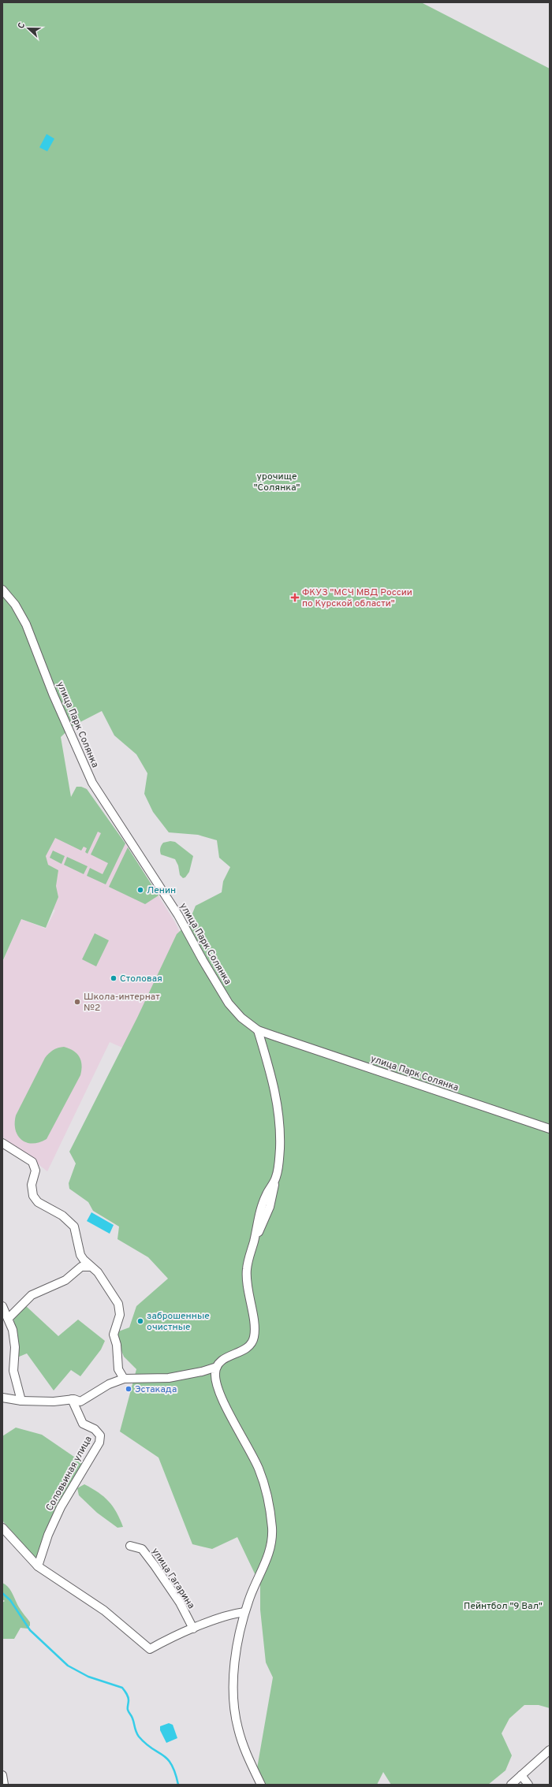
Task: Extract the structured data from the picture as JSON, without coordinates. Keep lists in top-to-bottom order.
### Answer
{
  "streets": {
    "street": ["улица Парк Солянка", "Соловьиная улица", "улица Гагарина"]
  },
  "parks": ["урочище \"Солянка\"", "Пейнтбол \"9 Вал\""],
  "places": {
    "health": ["ФКУЗ \"МСЧ МВД России по Курской области\""],
    "other": [
      "Ленин",
      "Столовая",
      "Школа-интернат №2",
      "заброшенные очистные",
      "Эстакада"
    ]
  },
  "north": "left"
}
